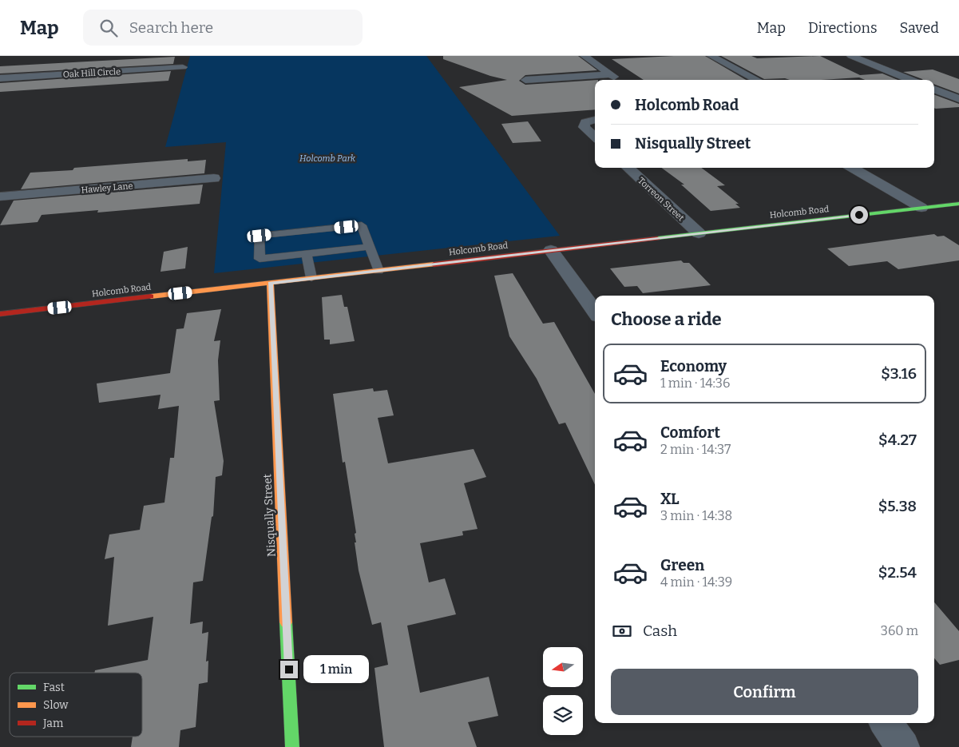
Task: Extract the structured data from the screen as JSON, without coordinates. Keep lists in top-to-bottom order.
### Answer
{
  "streets": {
    "street": [
      "Oak Hill Circle",
      "Hawley Lane",
      "Torreon Street",
      "Holcomb Road",
      "Nisqually Street"
    ]
  },
  "crossings": [
    ["Torreon Street", "Holcomb Road"],
    ["Holcomb Road", "Nisqually Street"]
  ],
  "parks": ["Holcomb Park"],
  "legend": ["Fast", "Slow", "Jam"],
  "north": "left",
  "page": {
    "header": "Map",
    "search": "Search here",
    "nav": ["Map", "Directions", "Saved"],
    "banner": ["Holcomb Road", "Nisqually Street"],
    "heading": "Choose a ride",
    "list": [
      {
        "name": "Economy",
        "note": "1 min · 14:36",
        "value": "$3.16"
      },
      {
        "name": "Comfort",
        "note": "2 min · 14:37",
        "value": "$4.27"
      },
      {
        "name": "XL",
        "note": "3 min · 14:38",
        "value": "$5.38"
      },
      {
        "name": "Green",
        "note": "4 min · 14:39",
        "value": "$2.54"
      }
    ],
    "pay": ["Cash", "360 m"],
    "bubble": "1 min",
    "buttons": "Confirm"
  }
}
